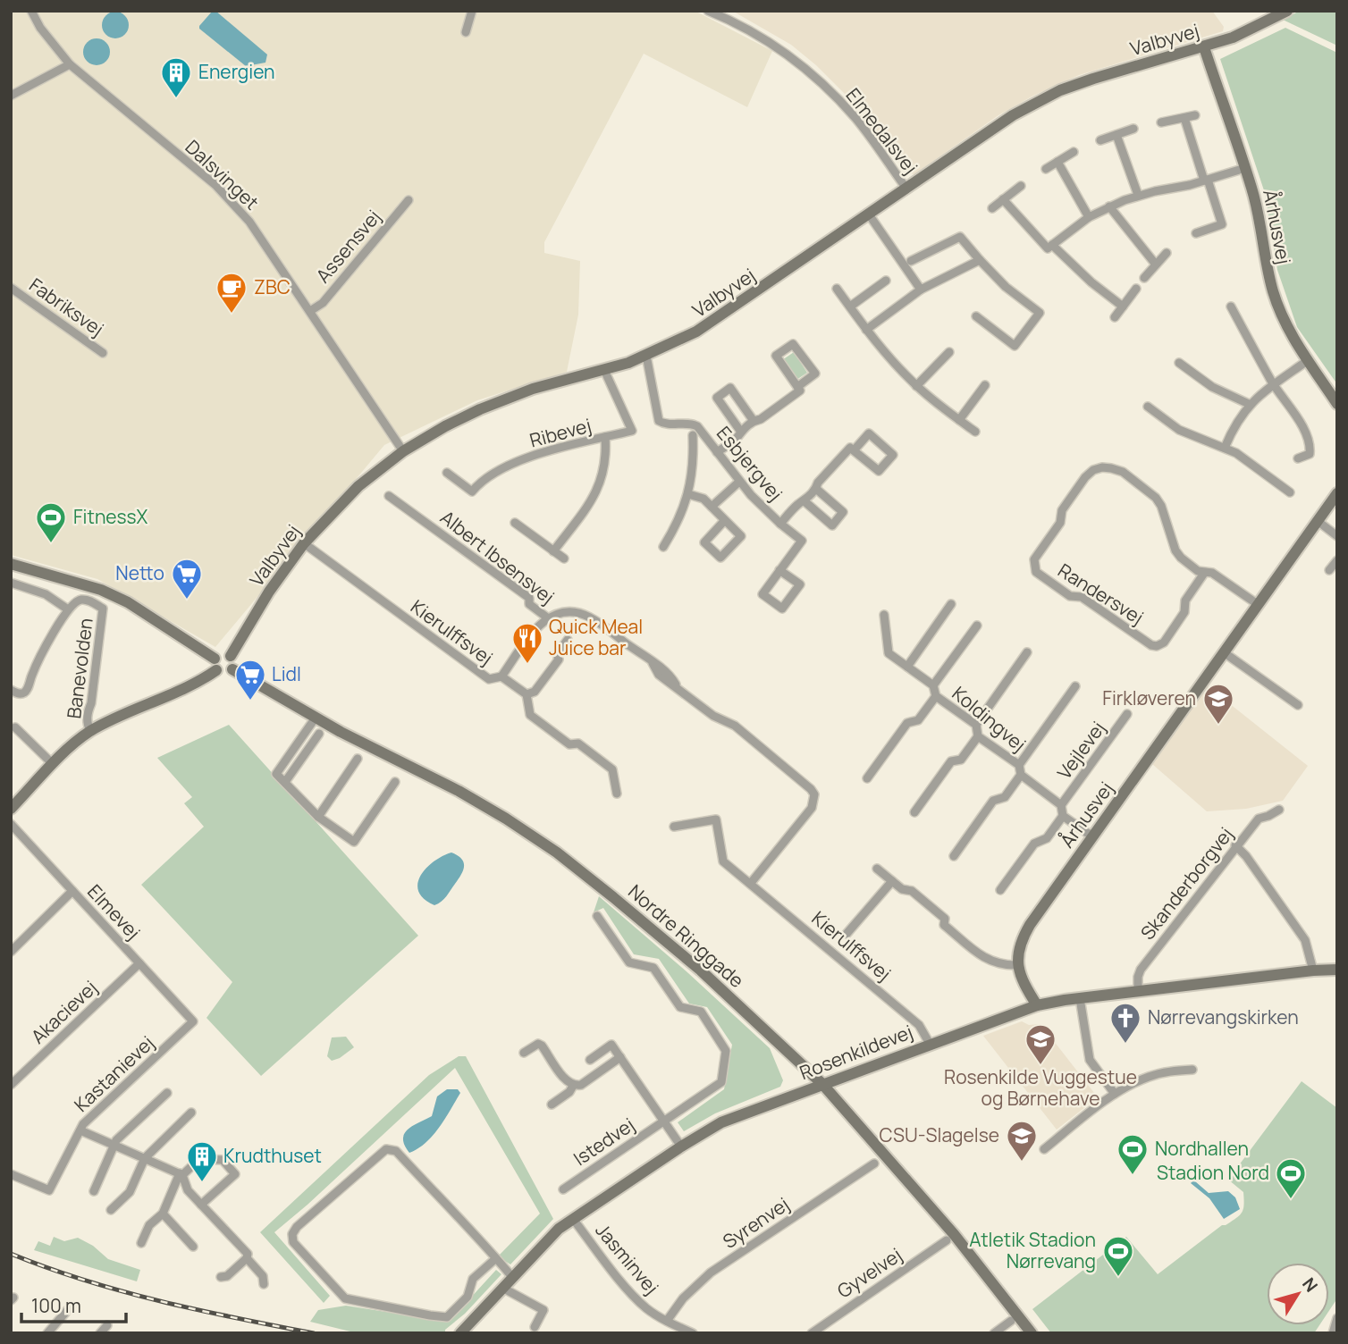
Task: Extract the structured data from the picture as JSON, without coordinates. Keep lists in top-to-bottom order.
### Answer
{
  "streets": {
    "street": [
      "Valbyvej",
      "Elmedalsvej",
      "Dalsvinget",
      "Århusvej",
      "Assensvej",
      "Fabriksvej",
      "Ribevej",
      "Esbjergvej",
      "Albert Ibsensvej",
      "Randersvej",
      "Kierulffsvej",
      "Banevolden",
      "Koldingvej",
      "Vejlevej",
      "Skanderborgvej",
      "Elmevej",
      "Nordre Ringgade",
      "Akacievej",
      "Rosenkildevej",
      "Kastanievej",
      "Istedvej",
      "Syrenvej",
      "Jasminvej",
      "Gyvelvej"
    ]
  },
  "crossings": [
    ["Valbyvej", "Elmedalsvej"],
    ["Valbyvej", "Dalsvinget"],
    ["Valbyvej", "Århusvej"],
    ["Valbyvej", "Ribevej"],
    ["Valbyvej", "Esbjergvej"],
    ["Valbyvej", "Kierulffsvej"],
    ["Valbyvej", "Nordre Ringgade"],
    ["Dalsvinget", "Assensvej"],
    ["Århusvej", "Randersvej"],
    ["Albert Ibsensvej", "Kierulffsvej"],
    ["Kierulffsvej", "Rosenkildevej"],
    ["Koldingvej", "Vejlevej"],
    ["Skanderborgvej", "Rosenkildevej"],
    ["Elmevej", "Akacievej"],
    ["Elmevej", "Kastanievej"],
    ["Nordre Ringgade", "Rosenkildevej"],
    ["Rosenkildevej", "Jasminvej"],
    ["Syrenvej", "Jasminvej"]
  ],
  "places": {
    "building": ["Energien", "Krudthuset"],
    "cafe": ["ZBC"],
    "sports": [
      "FitnessX",
      "Nordhallen",
      "Stadion Nord",
      "Atletik Stadion Nørrevang"
    ],
    "supermarket": ["Netto", "Lidl"],
    "restaurant": ["Quick Meal Juice bar"],
    "school or university": ["Firkløveren", "Rosenkilde Vuggestue og Børnehave", "CSU-Slagelse"],
    "church": ["Nørrevangskirken"]
  },
  "scale_bar": "100 m",
  "north": "top right"
}
